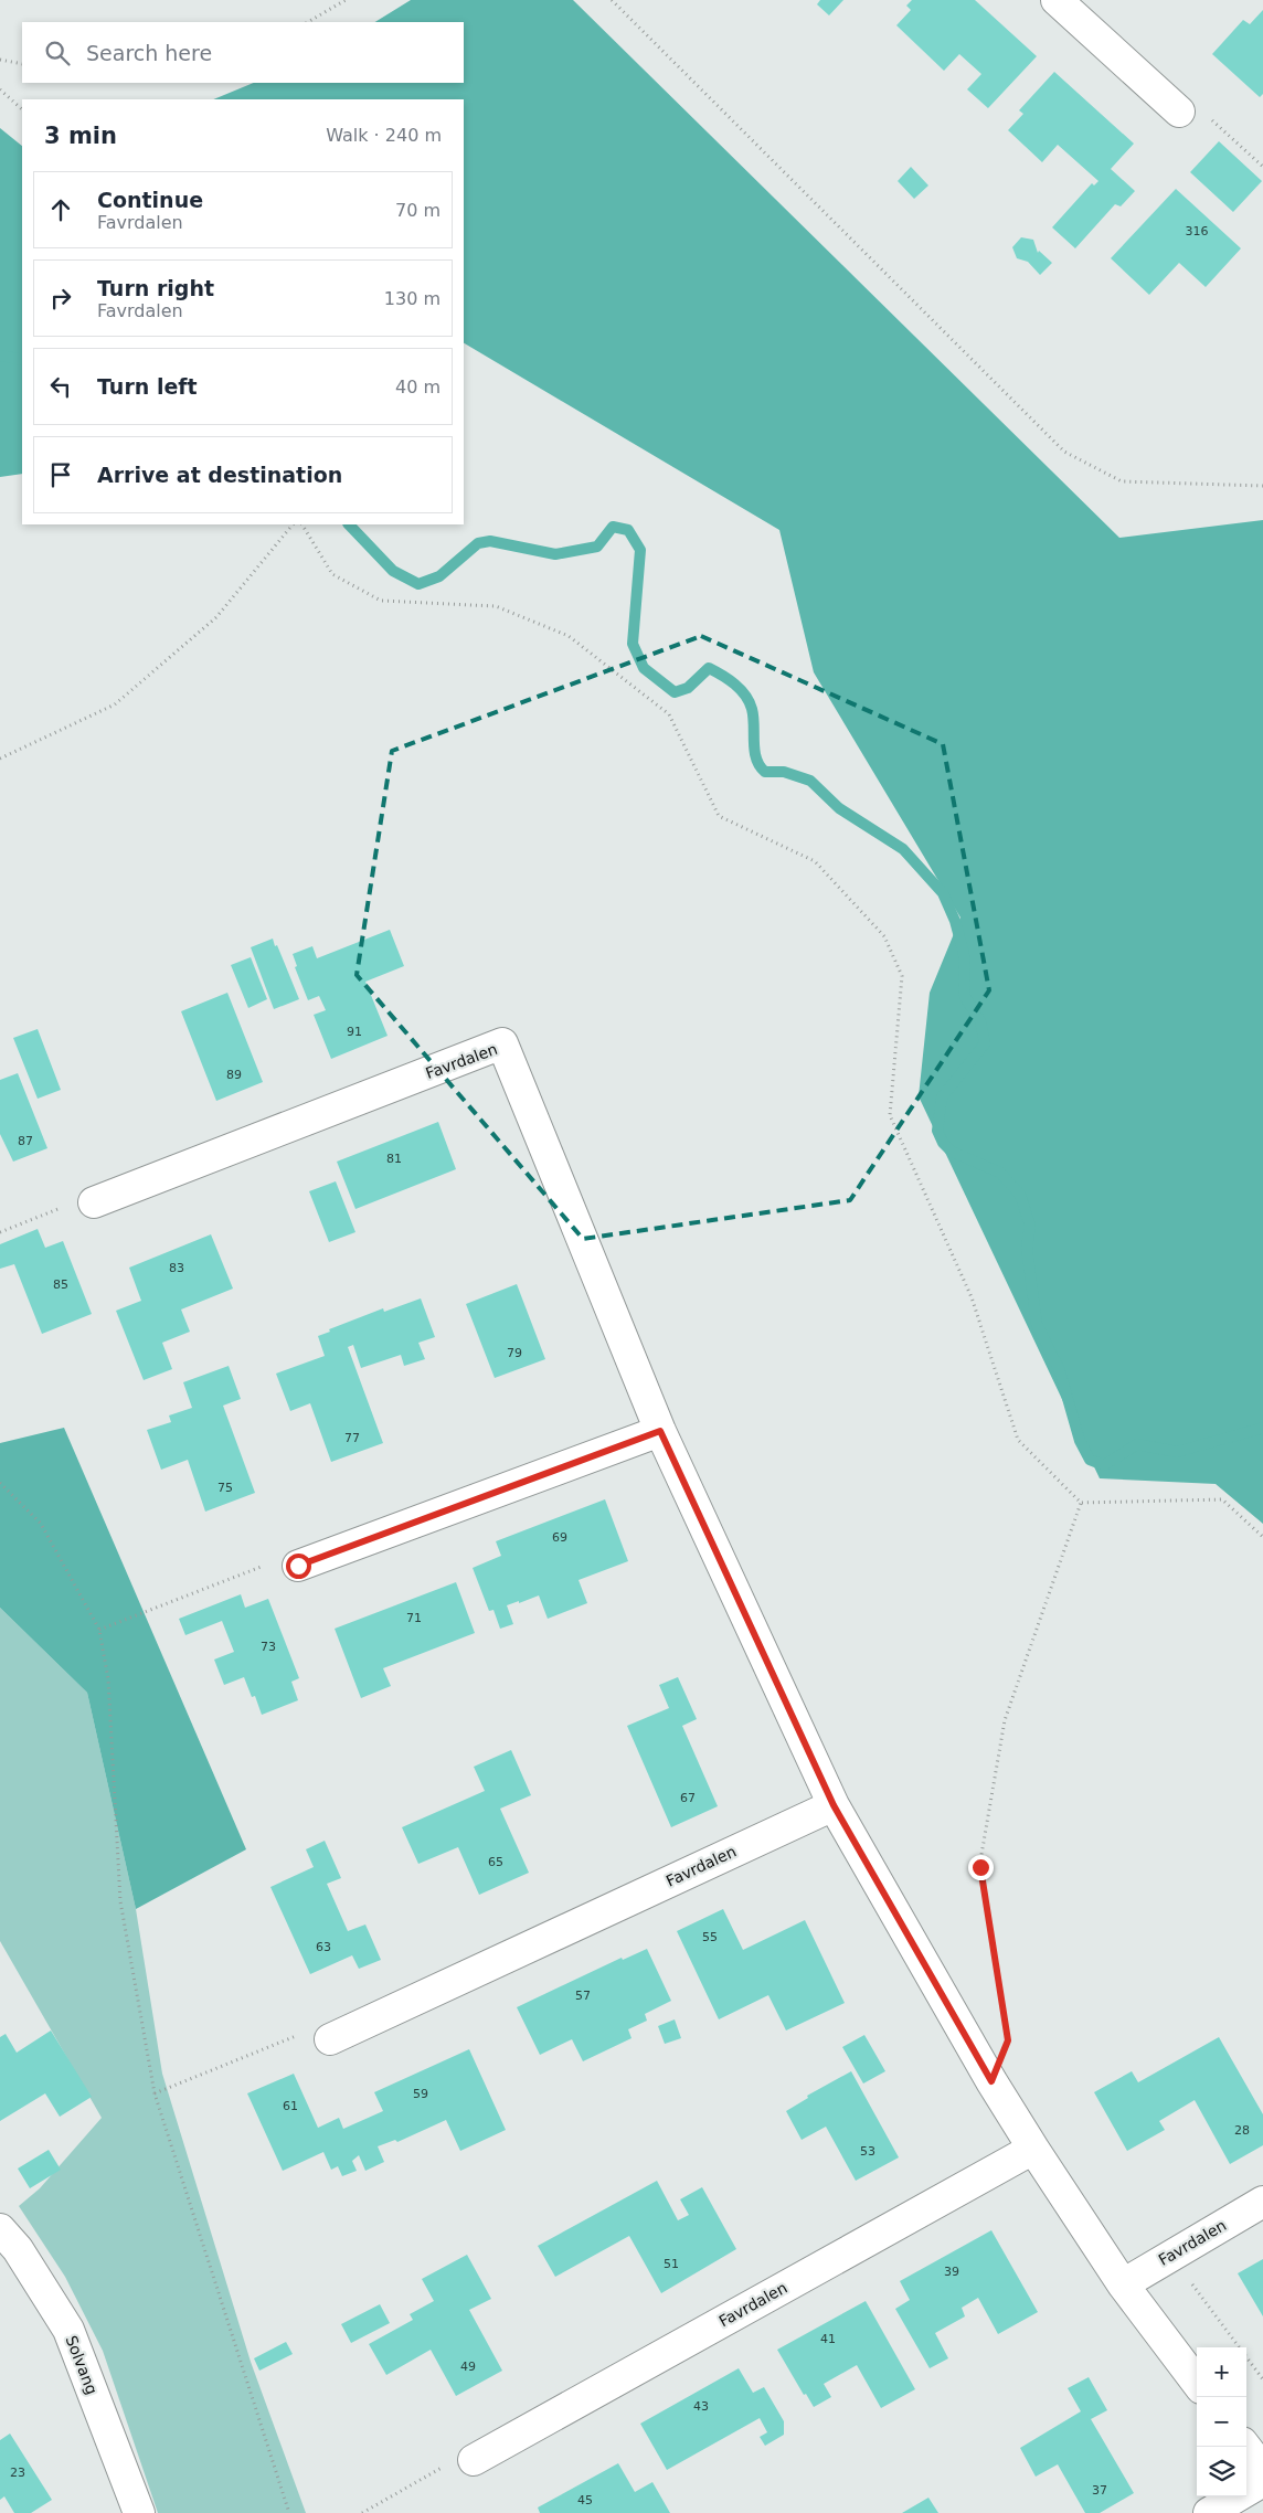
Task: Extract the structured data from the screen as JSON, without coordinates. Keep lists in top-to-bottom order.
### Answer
{
  "streets": {
    "street": ["Favrdalen", "Solvang"]
  },
  "house_numbers": [
    "316",
    "91",
    "89",
    "87",
    "81",
    "83",
    "85",
    "79",
    "77",
    "75",
    "69",
    "71",
    "73",
    "67",
    "65",
    "55",
    "63",
    "57",
    "59",
    "61",
    "28",
    "53",
    "51",
    "39",
    "41",
    "49",
    "43",
    "23",
    "37",
    "45"
  ],
  "page": {
    "search": "Search here",
    "heading": ["3 min", "Walk · 240 m"],
    "list": [
      ["Continue", "Favrdalen", "70 m"],
      ["Turn right", "Favrdalen", "130 m"],
      ["Turn left", "40 m"],
      "Arrive at destination"
    ],
    "map_buttons": ["+", "−"]
  }
}
